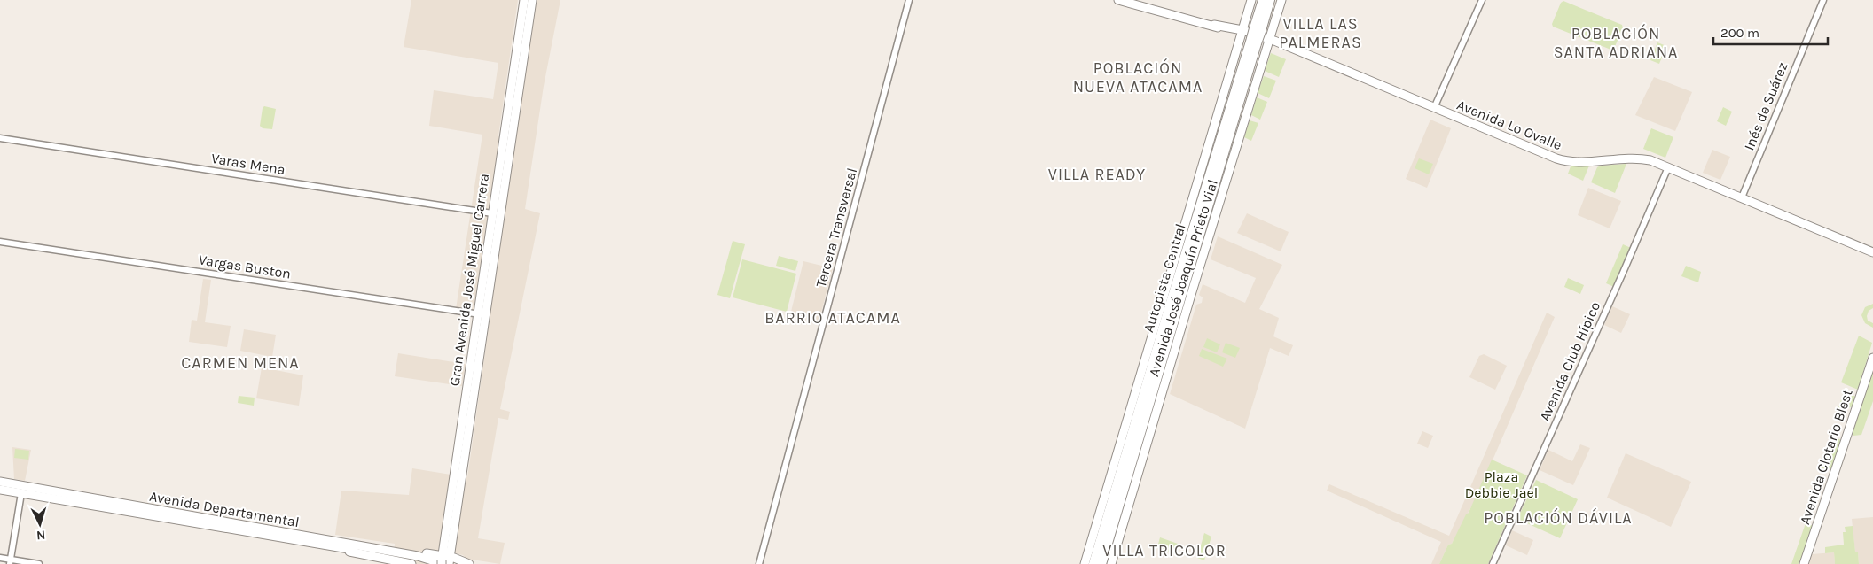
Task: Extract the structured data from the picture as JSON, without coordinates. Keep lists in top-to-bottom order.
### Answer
{
  "streets": {
    "highway": ["Autopista Central"],
    "main road": [
      "Avenida Lo Ovalle",
      "Avenida José Joaquín Prieto Vial",
      "Gran Avenida José Miguel Carrera",
      "Avenida Clotario Blest",
      "Avenida Departamental"
    ],
    "street": [
      "Inés de Suárez",
      "Varas Mena",
      "Tercera Transversal",
      "Vargas Buston",
      "Avenida Club Hípico"
    ]
  },
  "crossings": [
    ["Inés de Suárez", "Avenida Lo Ovalle"],
    ["Avenida Lo Ovalle", "Avenida José Joaquín Prieto Vial"],
    ["Avenida Lo Ovalle", "Avenida Club Hípico"],
    ["Varas Mena", "Gran Avenida José Miguel Carrera"],
    ["Vargas Buston", "Gran Avenida José Miguel Carrera"]
  ],
  "districts": [
    "VILLA LAS PALMERAS",
    "POBLACIÓN SANTA ADRIANA",
    "POBLACIÓN NUEVA ATACAMA",
    "VILLA READY",
    "BARRIO ATACAMA",
    "CARMEN MENA",
    "POBLACIÓN DÁVILA",
    "VILLA TRICOLOR"
  ],
  "parks": ["Plaza Debbie Jael"],
  "scale_bar": "200 m",
  "north": "bottom"
}
